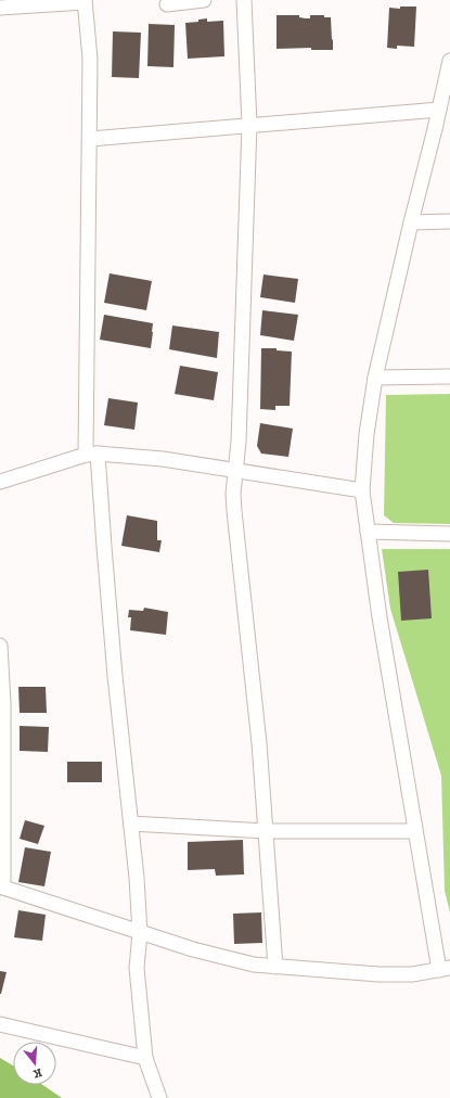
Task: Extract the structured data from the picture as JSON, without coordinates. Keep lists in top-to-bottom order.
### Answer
{
  "north": "bottom"
}
